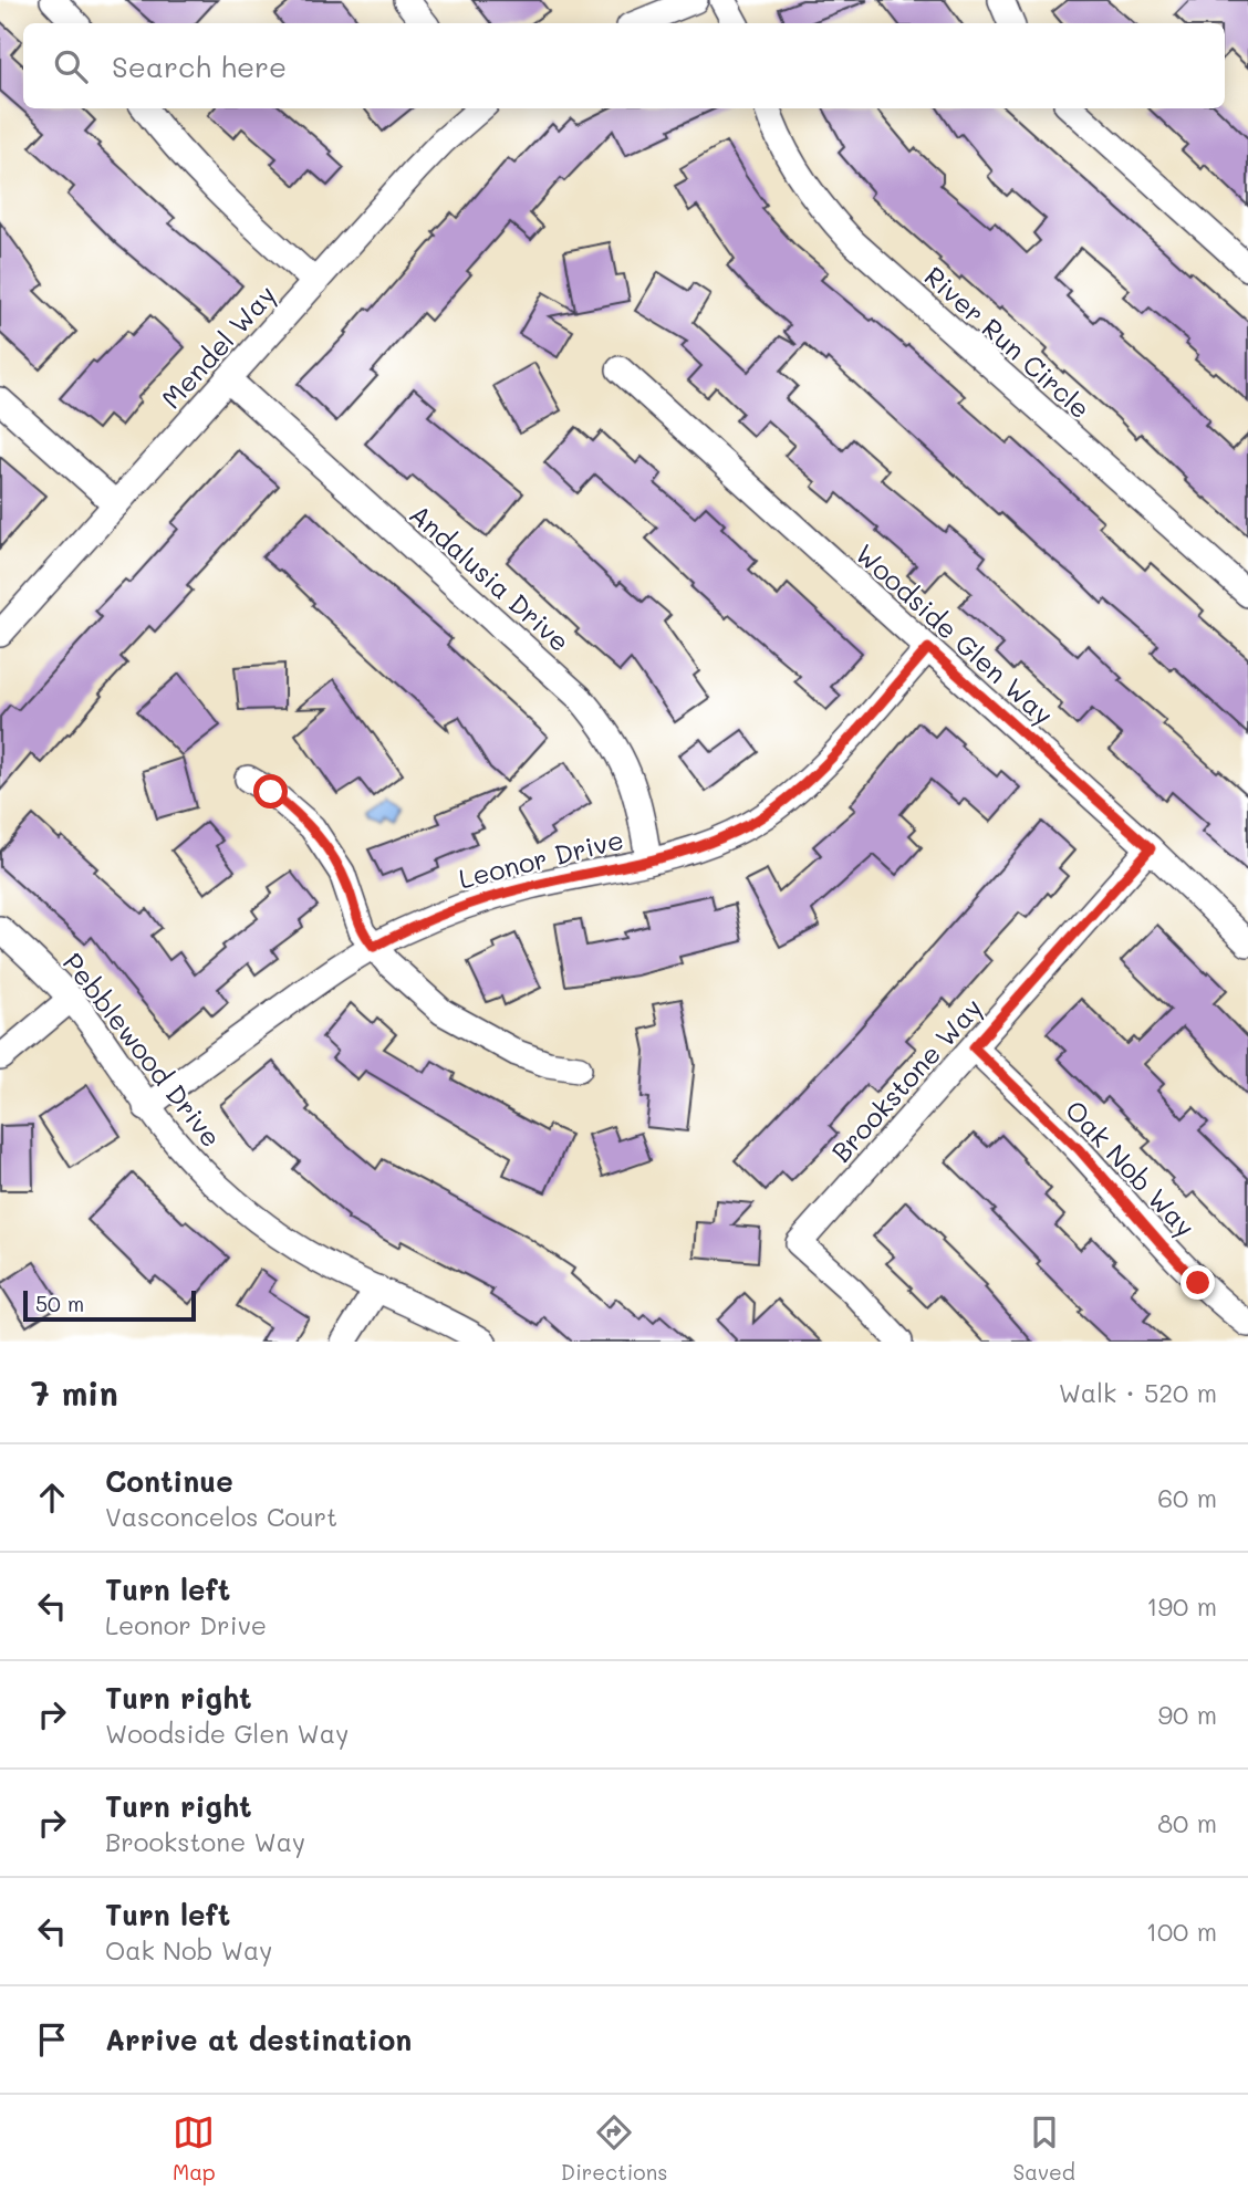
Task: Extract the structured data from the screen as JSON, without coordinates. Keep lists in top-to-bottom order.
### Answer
{
  "streets": {
    "street": [
      "River Run Circle",
      "Mendel Way",
      "Andalusia Drive",
      "Woodside Glen Way",
      "Leonor Drive",
      "Pebblewood Drive",
      "Brookstone Way",
      "Oak Nob Way"
    ]
  },
  "crossings": [
    ["Mendel Way", "Andalusia Drive"],
    ["Andalusia Drive", "Leonor Drive"],
    ["Woodside Glen Way", "Leonor Drive"],
    ["Woodside Glen Way", "Brookstone Way"],
    ["Leonor Drive", "Pebblewood Drive"],
    ["Brookstone Way", "Oak Nob Way"]
  ],
  "scale_bar": "50 m",
  "page": {
    "search": "Search here",
    "scale": "50 m",
    "heading": ["7 min", "Walk · 520 m"],
    "list": [
      ["Continue", "Vasconcelos Court", "60 m"],
      ["Turn left", "Leonor Drive", "190 m"],
      ["Turn right", "Woodside Glen Way", "90 m"],
      ["Turn right", "Brookstone Way", "80 m"],
      ["Turn left", "Oak Nob Way", "100 m"],
      "Arrive at destination"
    ],
    "nav": ["Map", "Directions", "Saved"]
  }
}
